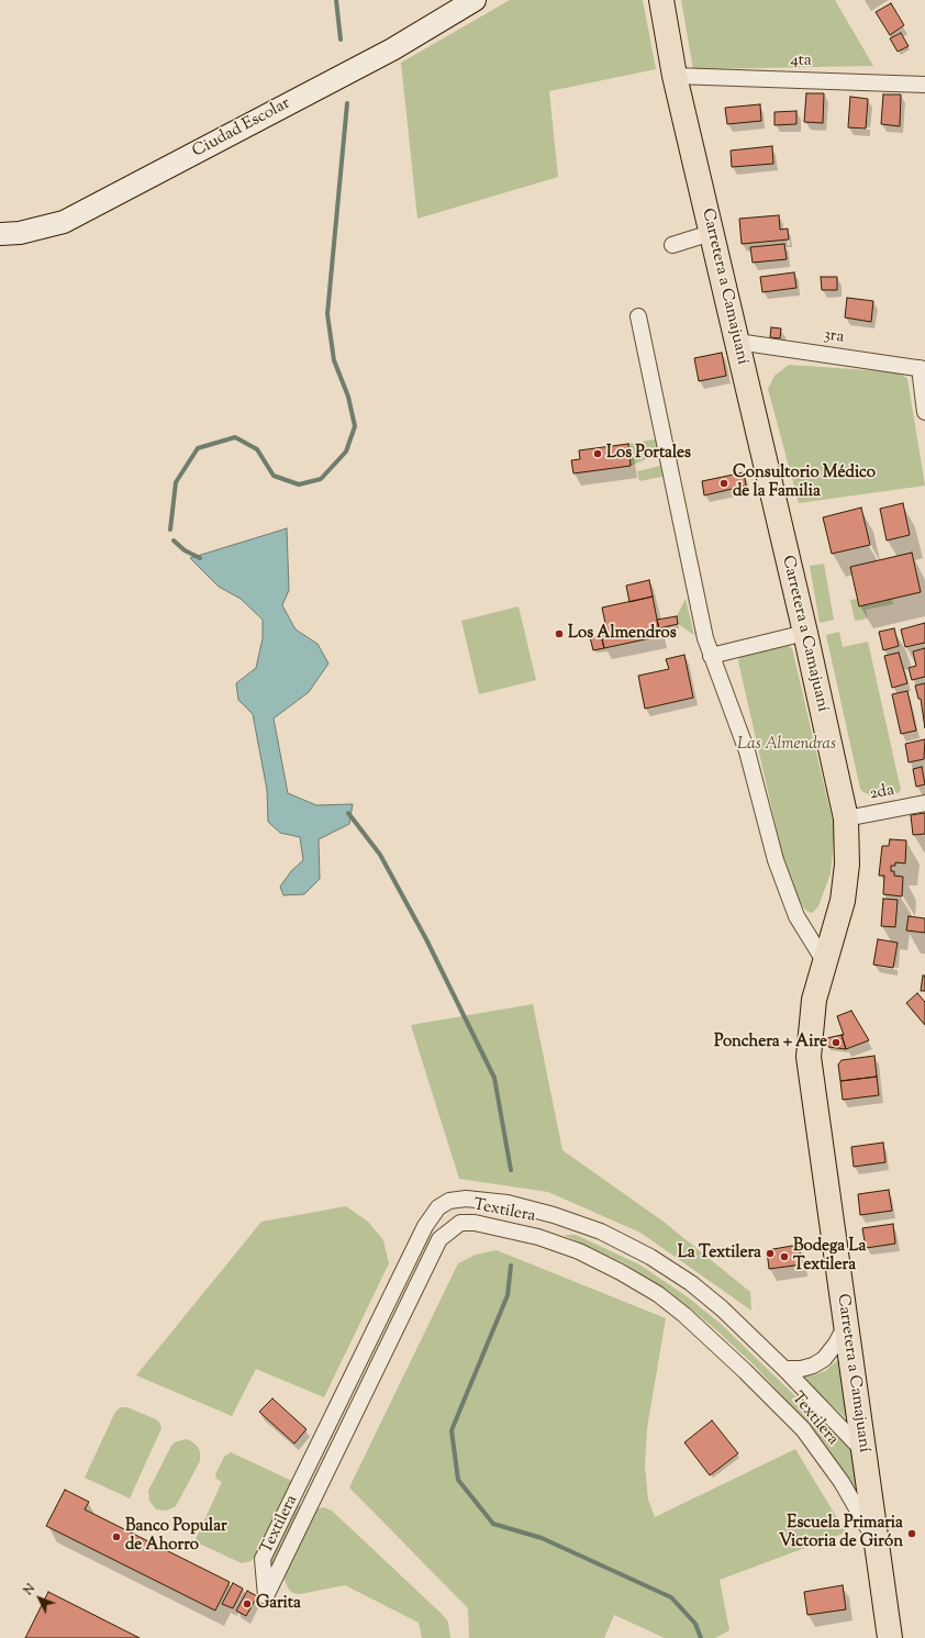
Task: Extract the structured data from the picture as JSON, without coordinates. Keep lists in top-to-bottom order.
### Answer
{
  "streets": {
    "main road": ["Carretera a Camajuaní"],
    "street": [
      "4ta",
      "Ciudad Escolar",
      "3ra",
      "2da",
      "Textilera"
    ]
  },
  "crossings": [
    ["4ta", "Carretera a Camajuaní"],
    ["Carretera a Camajuaní", "3ra"],
    ["Carretera a Camajuaní", "2da"],
    ["Carretera a Camajuaní", "Textilera"]
  ],
  "parks": ["Las Almendras"],
  "places": [
    "Los Portales",
    "Consultorio Médico de la Familia",
    "Los Almendros",
    "Ponchera + Aire",
    "La Textilera",
    "Bodega La Textilera",
    "Escuela Primaria Victoria de Girón",
    "Banco Popular de Ahorro",
    "Garita"
  ],
  "north": "top left"
}
